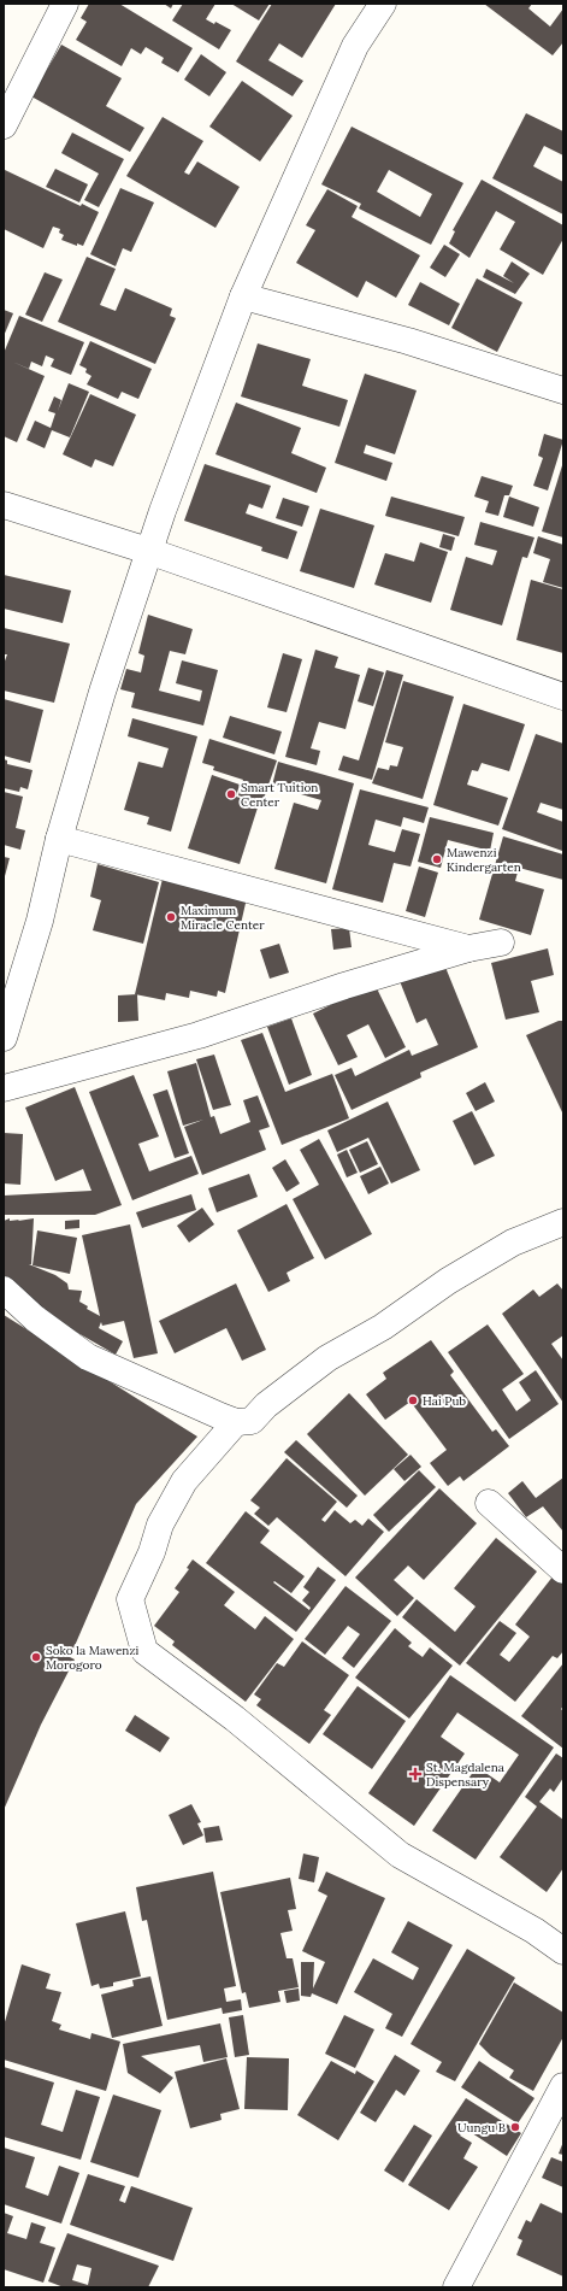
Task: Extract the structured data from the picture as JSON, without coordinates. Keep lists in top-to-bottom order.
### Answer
{
  "places": {
    "other": [
      "Smart Tuition Center",
      "Mawenzi Kindergarten",
      "Maximum Miracle Center",
      "Hai Pub",
      "Soko la Mawenzi Morogoro",
      "Uungu B"
    ],
    "health": ["St. Magdalena Dispensary"]
  }
}
